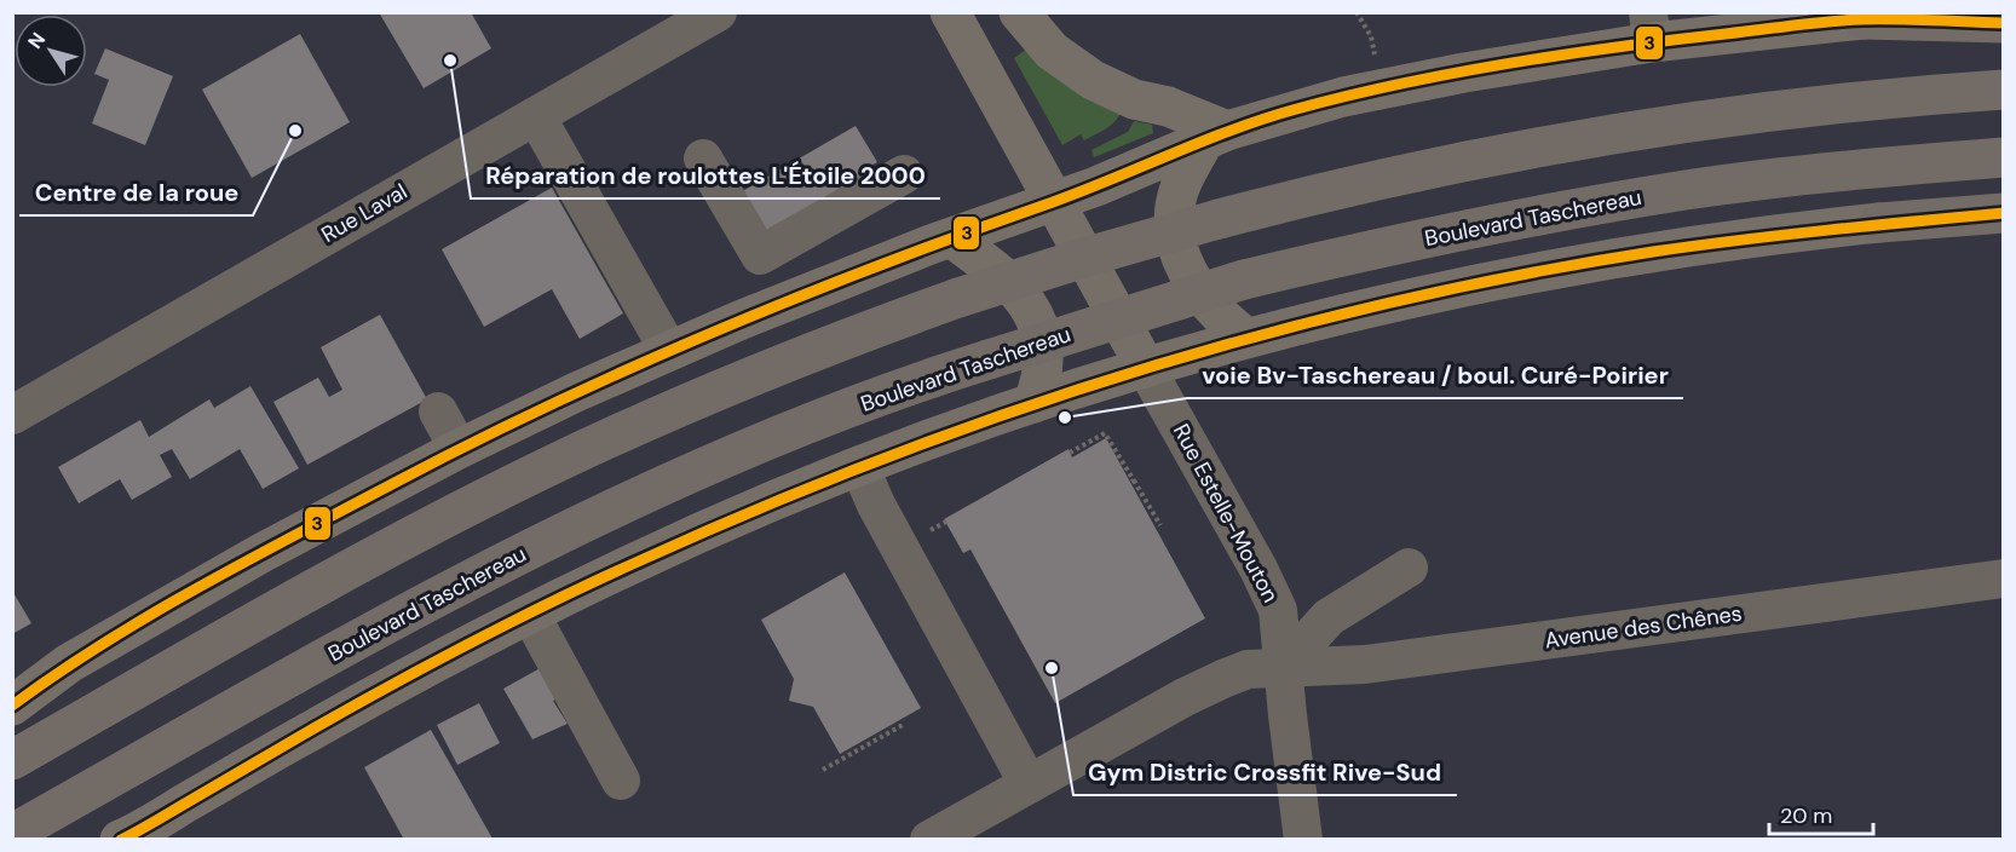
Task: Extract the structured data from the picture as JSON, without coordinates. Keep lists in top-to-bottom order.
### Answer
{
  "streets": {
    "highway": ["Boulevard Taschereau"],
    "street": ["Rue Laval", "Rue Estelle-Mouton", "Avenue des Chênes"]
  },
  "crossings": [
    ["Rue Estelle-Mouton", "Avenue des Chênes"]
  ],
  "places": [
    "Réparation de roulottes L'Étoile 2000",
    "Centre de la roue",
    "voie Bv-Taschereau / boul. Curé-Poirier",
    "Gym Distric Crossfit Rive-Sud"
  ],
  "lines": ["transit line 3"],
  "scale_bar": "20 m",
  "north": "top left"
}
